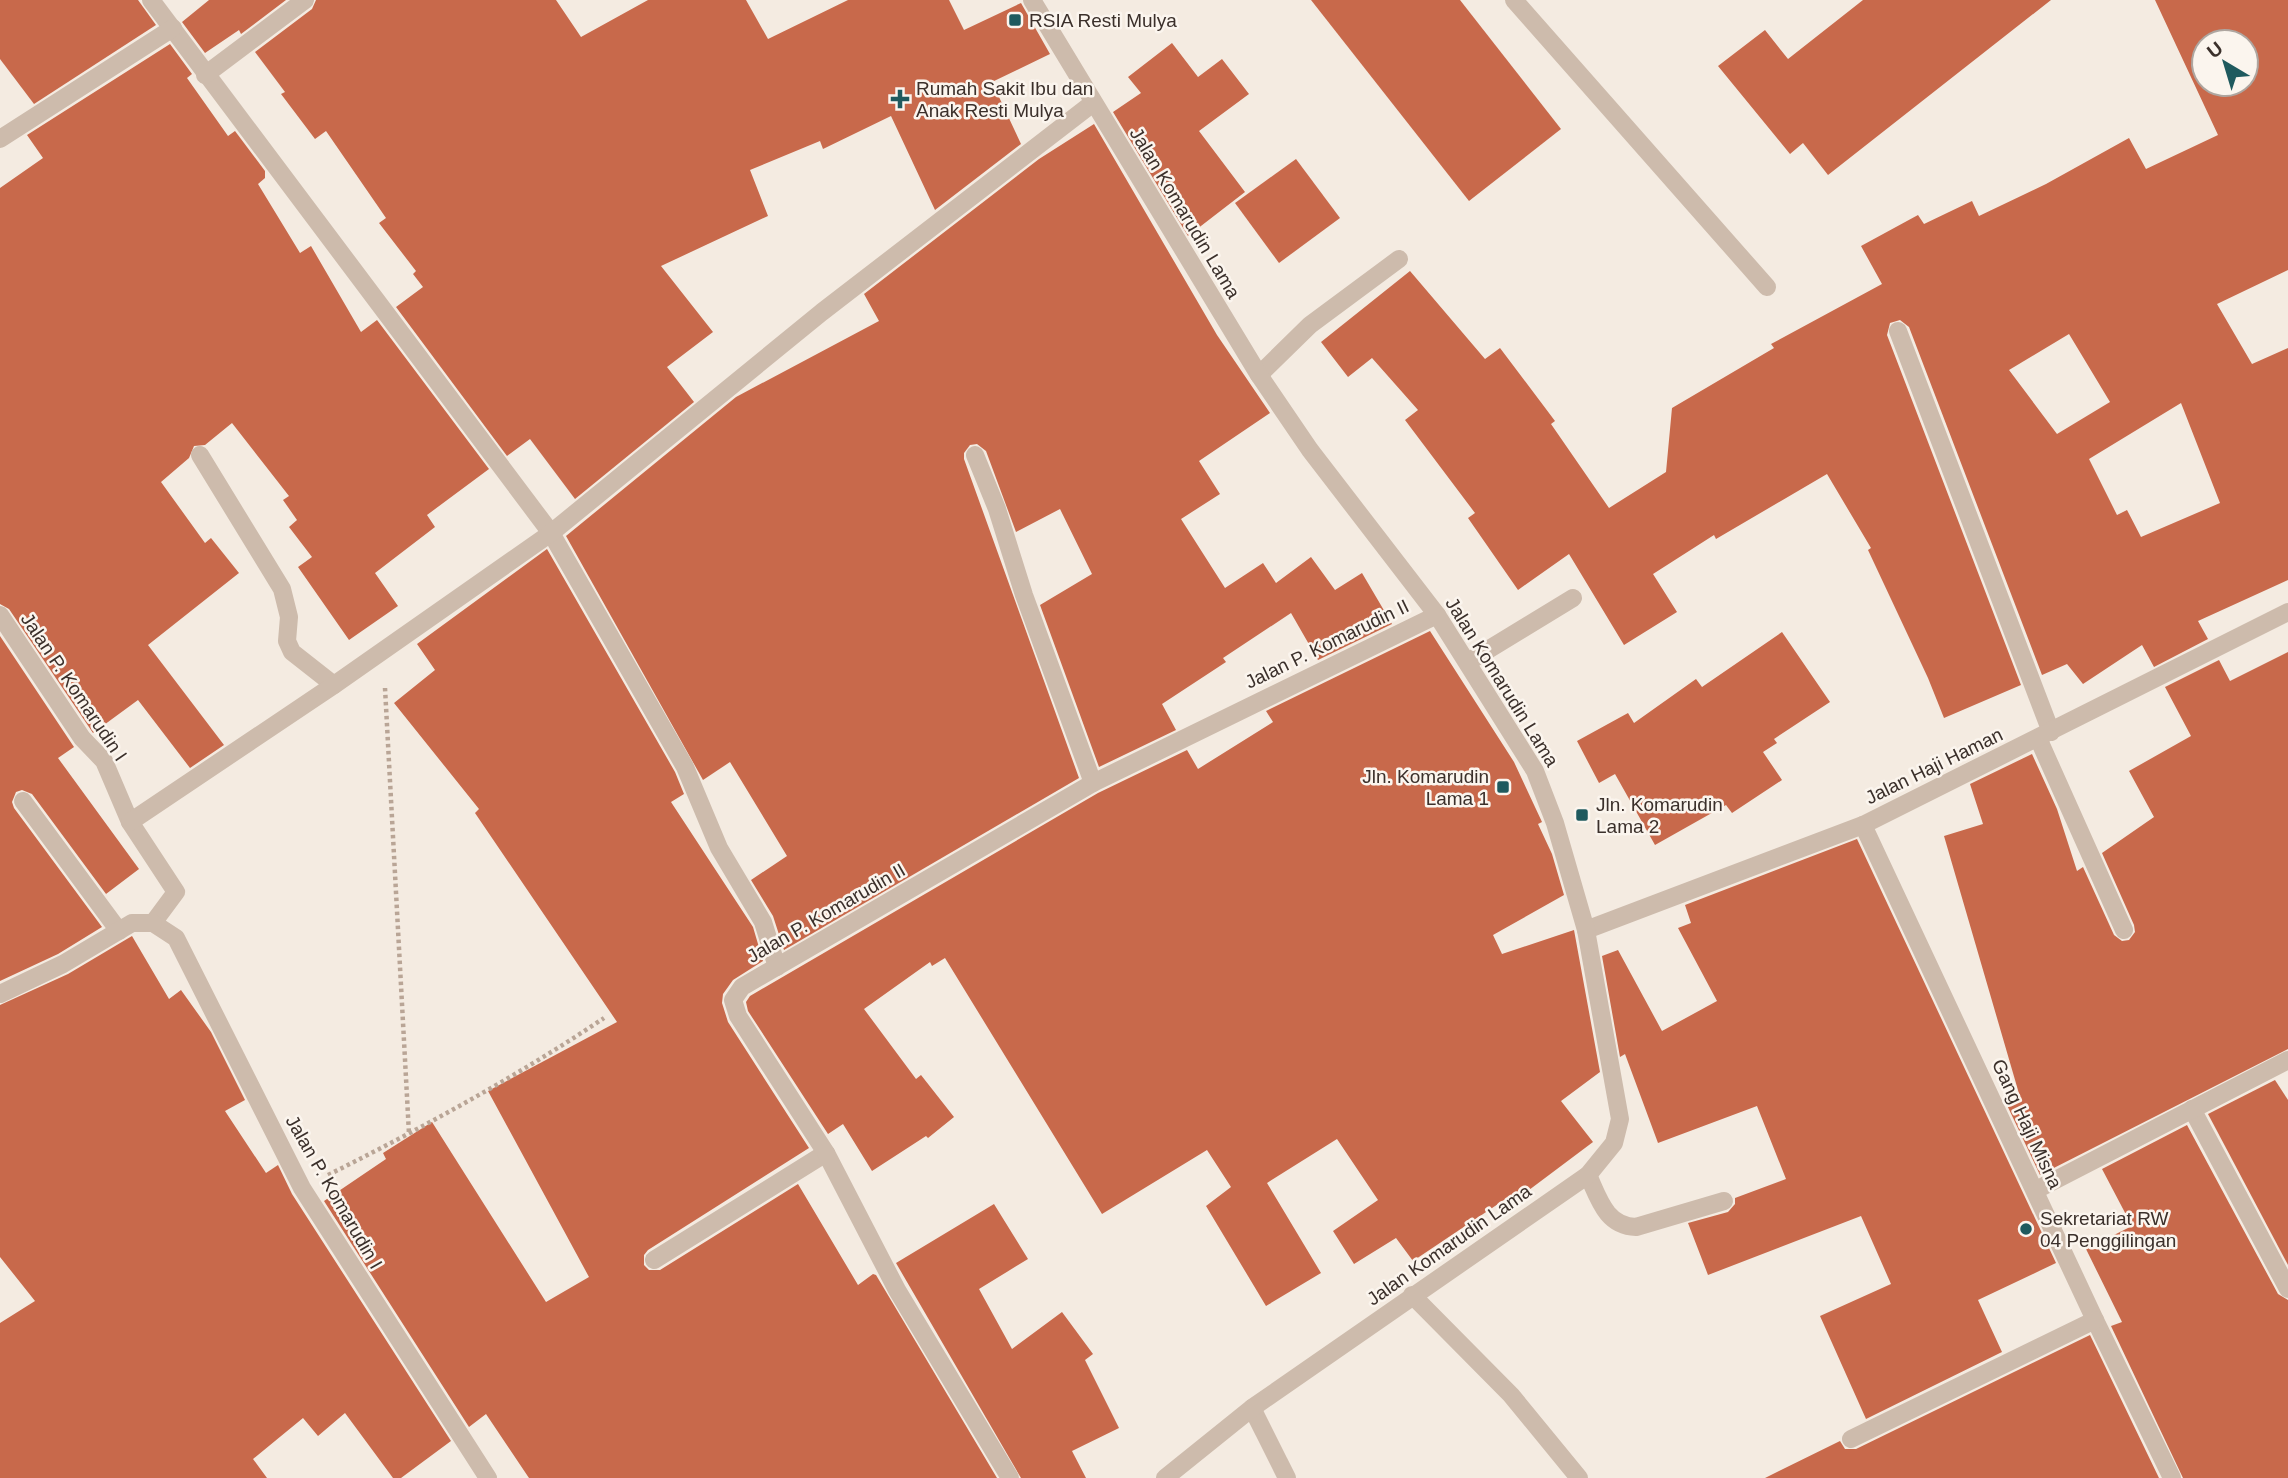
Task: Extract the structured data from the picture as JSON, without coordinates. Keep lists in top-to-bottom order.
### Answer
{
  "streets": {
    "street": [
      "Jalan Komarudin Lama",
      "Jalan P. Komarudin II",
      "Jalan P. Komarudin I",
      "Jalan Haji Haman",
      "Gang Haji Misna"
    ]
  },
  "crossings": [
    ["Jalan Komarudin Lama", "Jalan P. Komarudin II"],
    ["Jalan Komarudin Lama", "Jalan Haji Haman"],
    ["Jalan Haji Haman", "Gang Haji Misna"]
  ],
  "places": {
    "transit": ["RSIA Resti Mulya", "Jln. Komarudin Lama 1", "Jln. Komarudin Lama 2"],
    "health": ["Rumah Sakit Ibu dan Anak Resti Mulya"],
    "other": ["Sekretariat RW 04 Penggilingan"]
  },
  "north": "top left"
}
